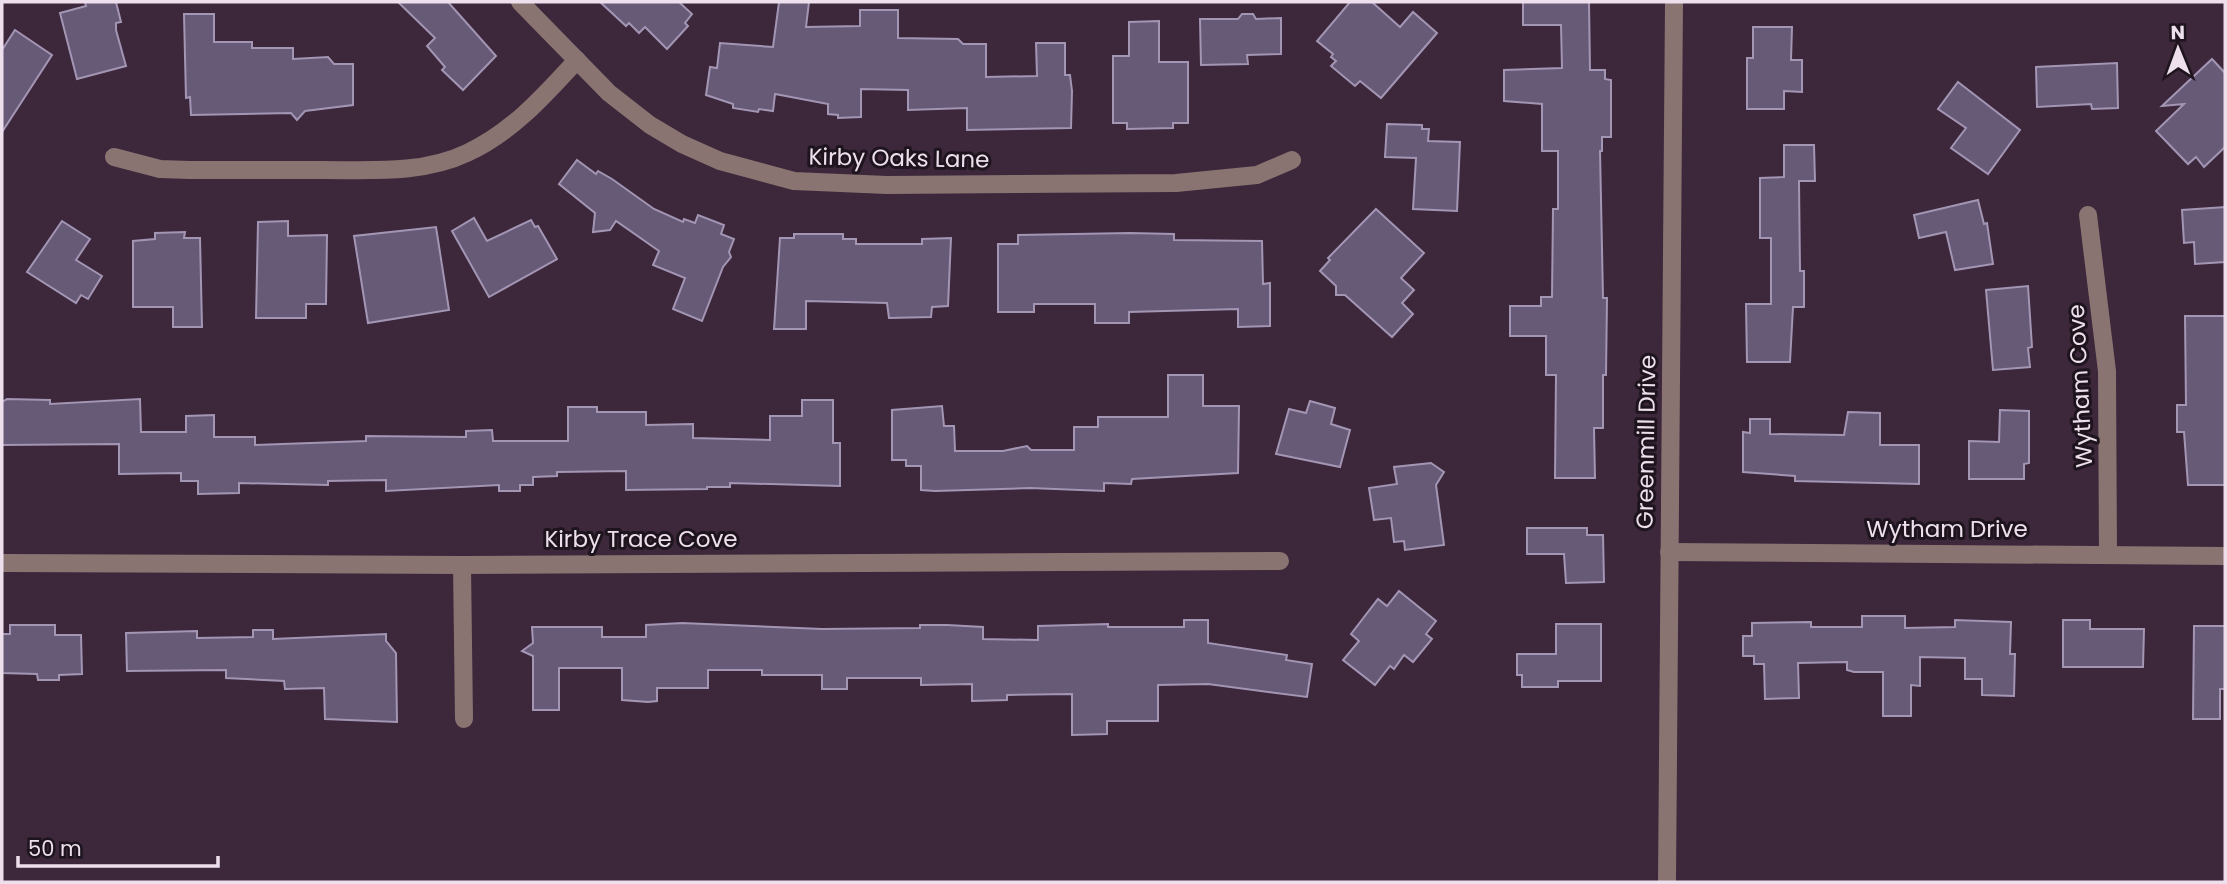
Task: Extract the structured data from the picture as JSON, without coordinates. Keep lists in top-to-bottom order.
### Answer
{
  "streets": {
    "street": [
      "Kirby Oaks Lane",
      "Wytham Cove",
      "Greenmill Drive",
      "Wytham Drive",
      "Kirby Trace Cove"
    ]
  },
  "crossings": [
    ["Wytham Cove", "Wytham Drive"],
    ["Greenmill Drive", "Wytham Drive"]
  ],
  "scale_bar": "50 m",
  "north": "top"
}
